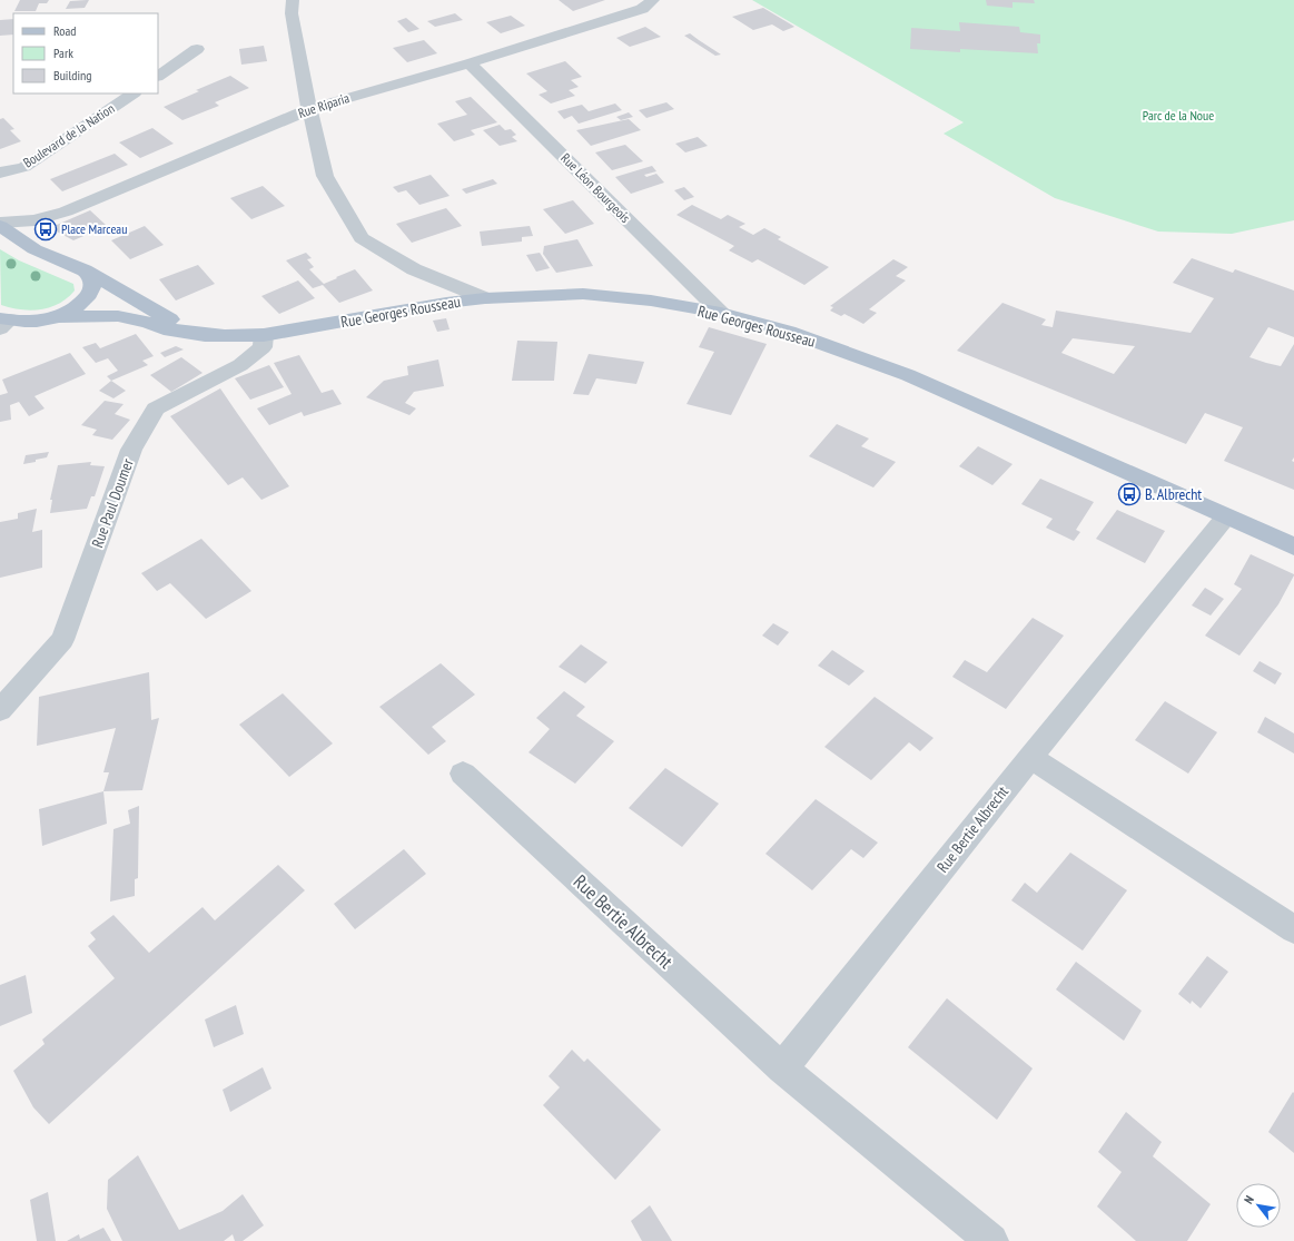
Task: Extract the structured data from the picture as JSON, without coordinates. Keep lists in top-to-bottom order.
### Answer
{
  "streets": {
    "main road": ["Rue Georges Rousseau"],
    "street": [
      "Rue Riparia",
      "Boulevard de la Nation",
      "Rue Léon Bourgeois",
      "Rue Paul Doumer",
      "Rue Bertie Albrecht"
    ]
  },
  "crossings": [
    ["Rue Riparia", "Rue Léon Bourgeois"],
    ["Rue Léon Bourgeois", "Rue Georges Rousseau"],
    ["Rue Georges Rousseau", "Rue Paul Doumer"],
    ["Rue Georges Rousseau", "Rue Bertie Albrecht"]
  ],
  "parks": ["Parc de la Noue"],
  "places": {
    "bus stop": ["Place Marceau", "B. Albrecht"]
  },
  "legend": ["Road", "Park", "Building"],
  "north": "top left"
}
